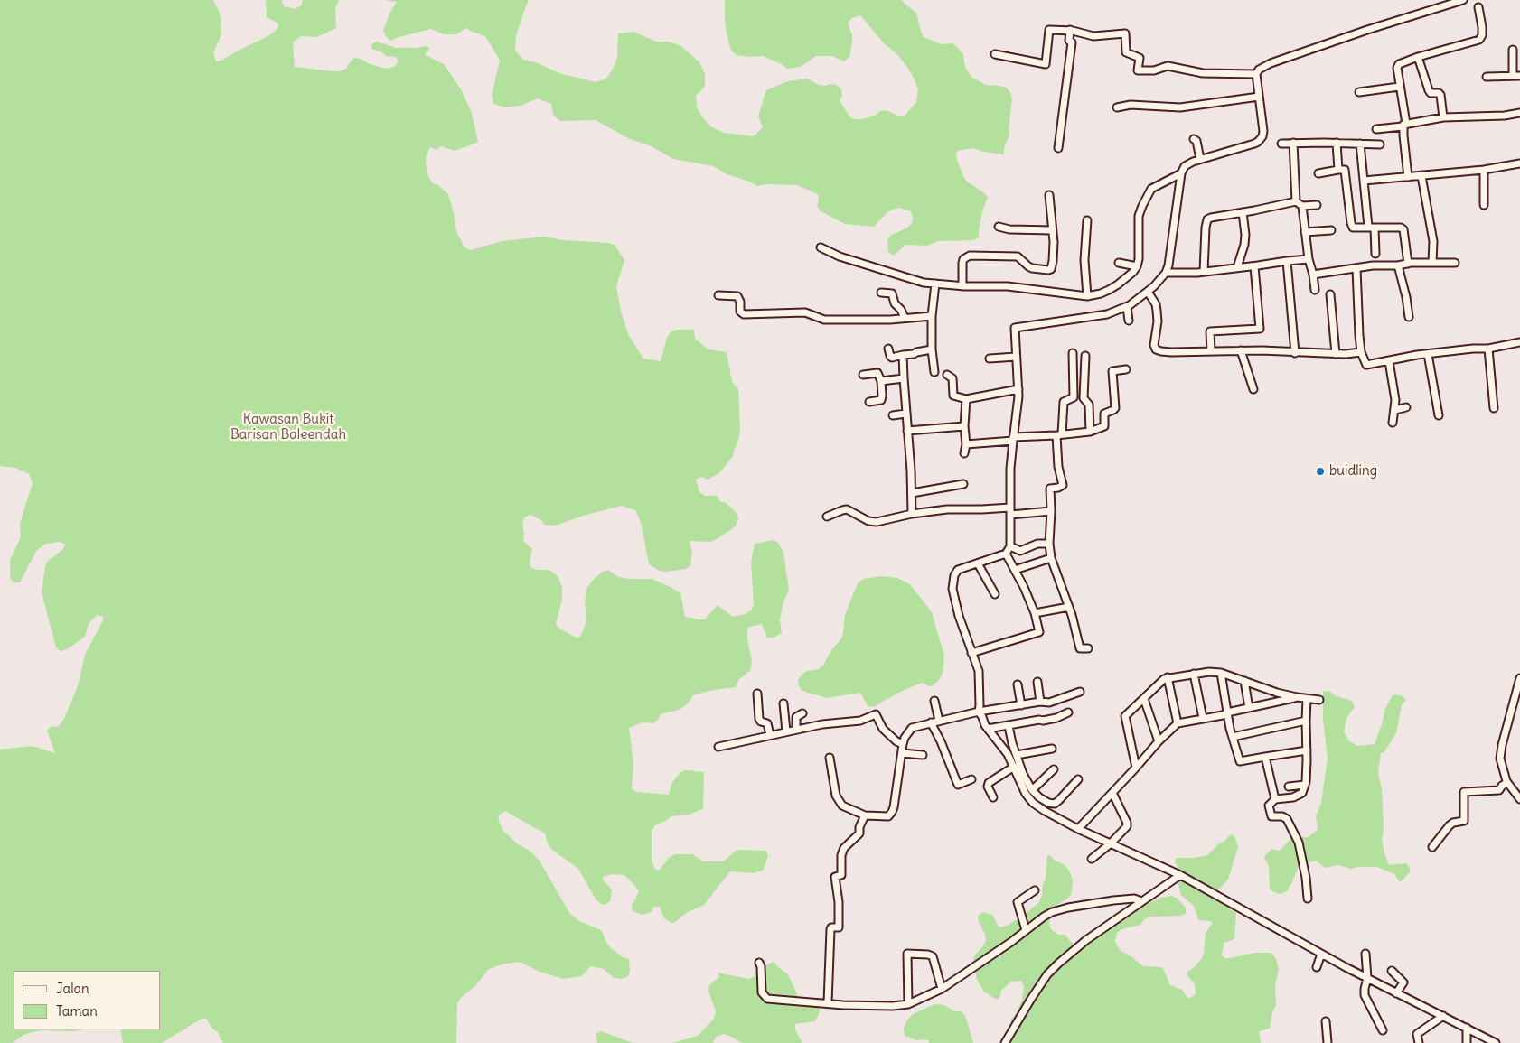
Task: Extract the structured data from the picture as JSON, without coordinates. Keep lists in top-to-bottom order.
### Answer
{
  "parks": ["Kawasan Bukit Barisan Baleendah"],
  "places": ["buidling"],
  "legend": ["Jalan", "Taman"]
}
